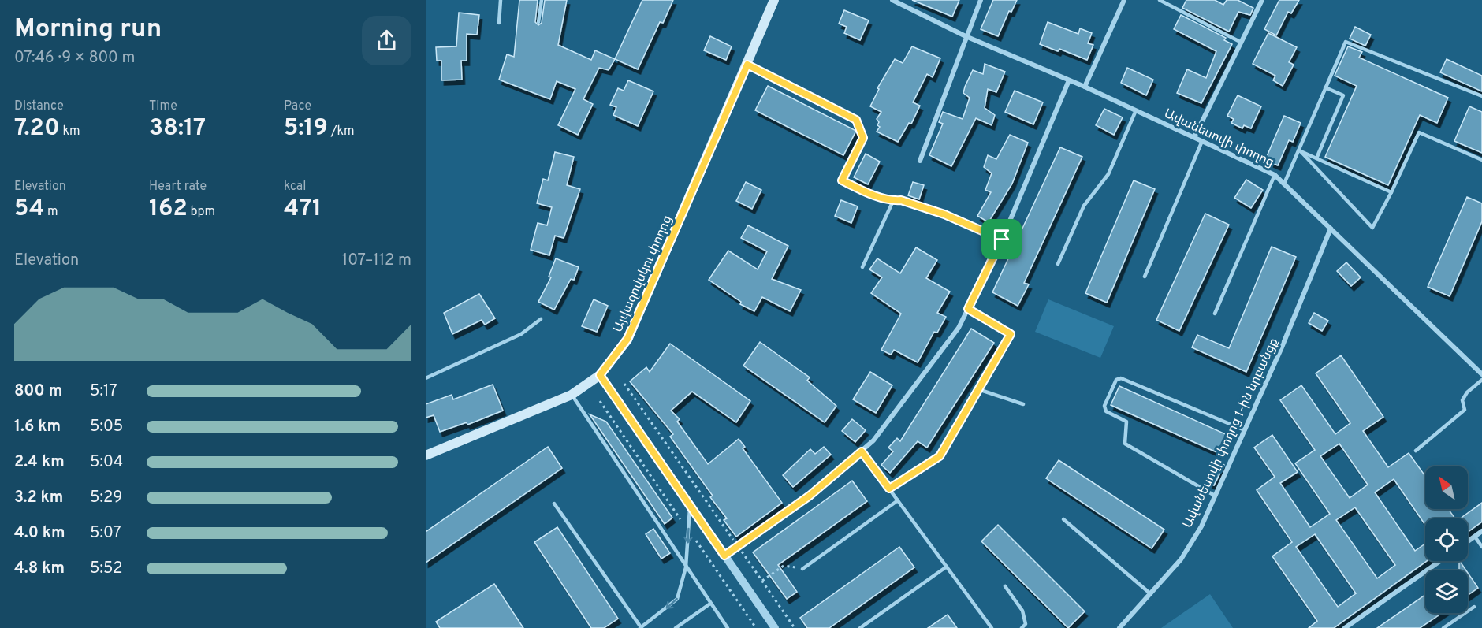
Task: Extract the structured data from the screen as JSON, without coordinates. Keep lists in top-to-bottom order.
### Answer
{
  "streets": {
    "main road": ["Այվազովսկու փողոց"],
    "street": ["Ավանեսովի փողոց", "Ավանեսովի փողոց 1-ին նրբանցք"]
  },
  "crossings": [
    ["Ավանեսովի փողոց", "Ավանեսովի փողոց 1-ին նրբանցք"]
  ],
  "north": "top left",
  "page": {
    "heading": ["Morning run", "07:46 · 9 × 800 m"],
    "stats": [
      ["Distance", "7.20 km"],
      ["Time", "38:17"],
      ["Pace", "5:19 /km"],
      ["Elevation", "54 m"],
      ["Heart rate", "162 bpm"],
      ["kcal", "471"]
    ],
    "chart": ["Elevation", "107–112 m"],
    "list": [
      {
        "name": "800 m",
        "note": "5:17"
      },
      {
        "name": "1.6 km",
        "note": "5:05"
      },
      {
        "name": "2.4 km",
        "note": "5:04"
      },
      {
        "name": "3.2 km",
        "note": "5:29"
      },
      {
        "name": "4.0 km",
        "note": "5:07"
      },
      {
        "name": "4.8 km",
        "note": "5:52"
      }
    ]
  }
}
